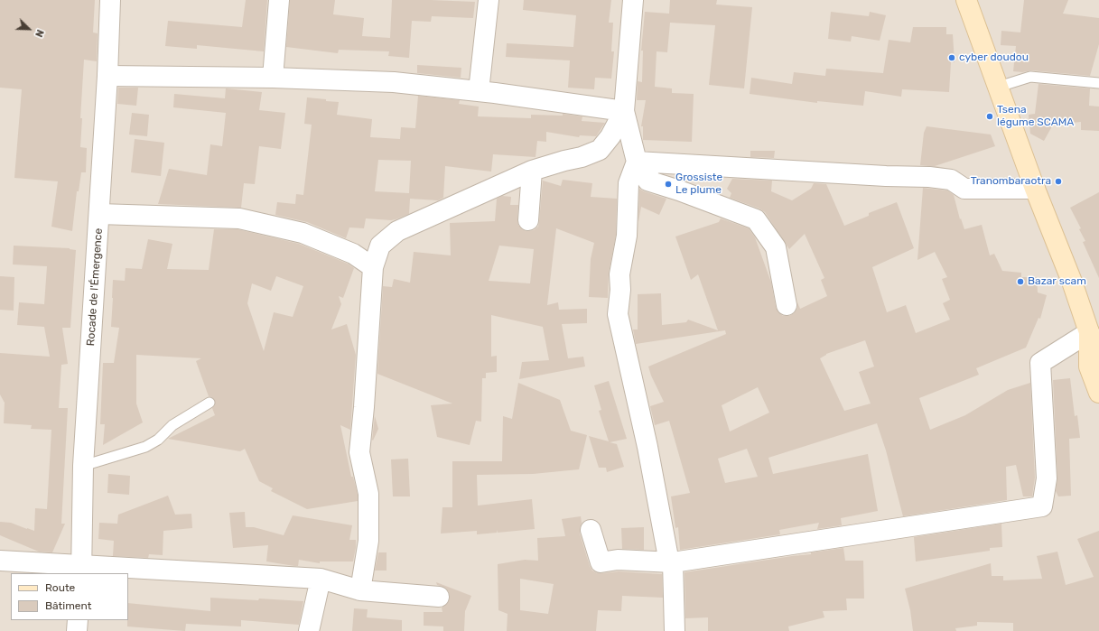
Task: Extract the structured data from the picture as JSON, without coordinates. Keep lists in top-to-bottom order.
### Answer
{
  "streets": {
    "street": ["Rocade de l'Émergence"]
  },
  "places": [
    "cyber doudou",
    "Tsena légume SCAMA",
    "Tranombaraotra",
    "Grossiste Le plume",
    "Bazar scam"
  ],
  "legend": ["Route", "Bâtiment"],
  "north": "bottom right"
}
